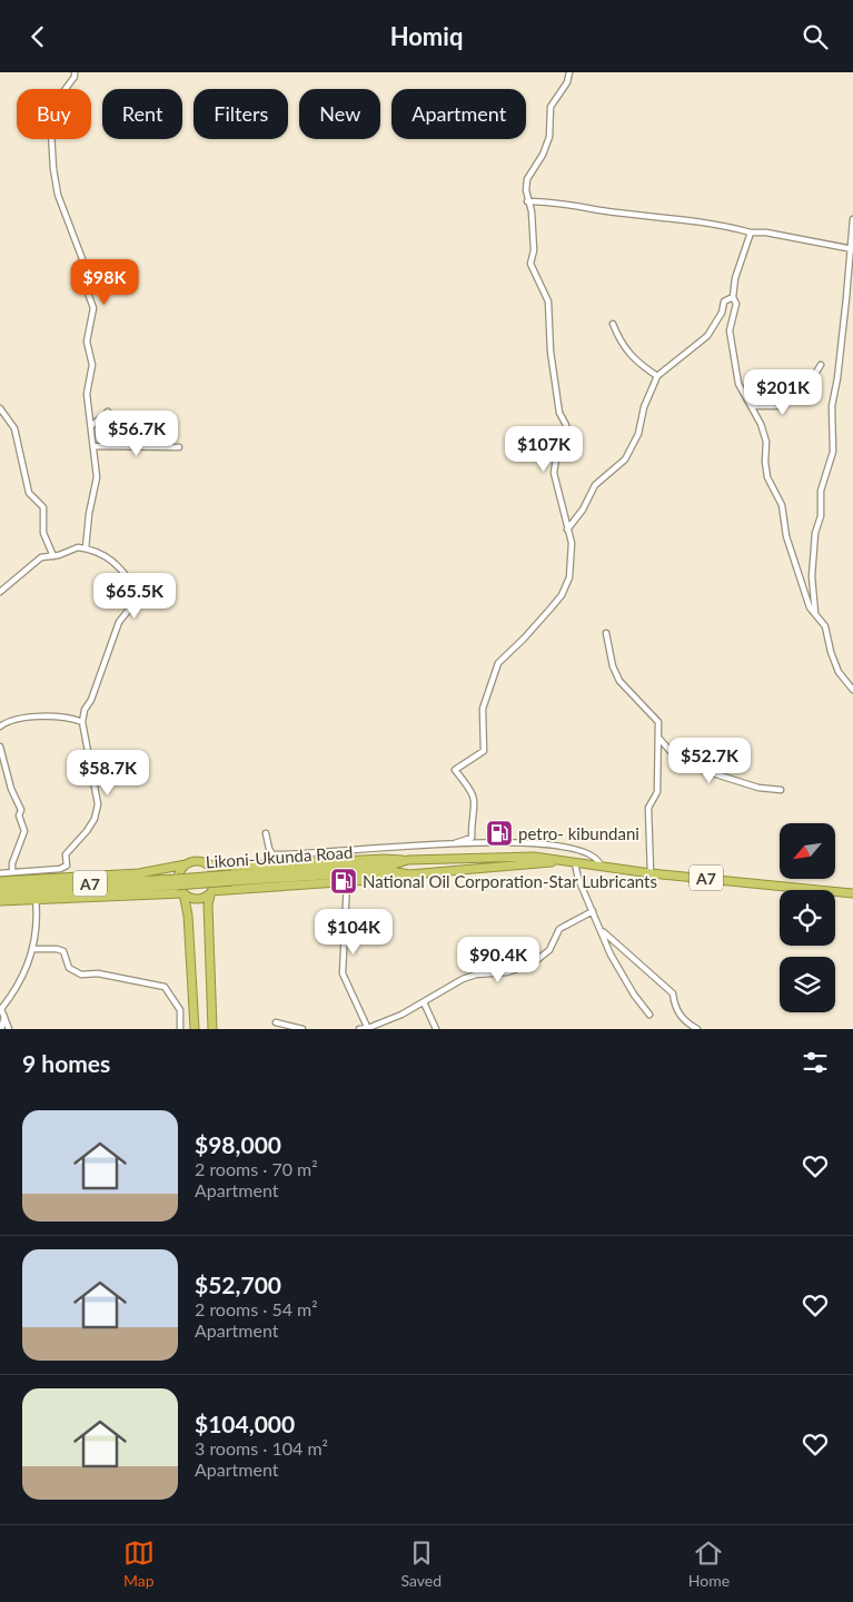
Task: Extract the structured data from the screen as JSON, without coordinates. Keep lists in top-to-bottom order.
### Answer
{
  "streets": {
    "highway": ["Likoni-Ukunda Road", "A7"]
  },
  "places": {
    "fuel station": ["petro- kibundani", "National Oil Corporation-Star Lubricants"]
  },
  "north": "bottom left",
  "page": {
    "header": "Homiq",
    "chip": [
      "Buy",
      "Rent",
      "Filters",
      "New",
      "Apartment"
    ],
    "price": [
      "$98K",
      "$201K",
      "$56.7K",
      "$107K",
      "$65.5K",
      "$52.7K",
      "$58.7K",
      "$104K",
      "$90.4K"
    ],
    "heading": "9 homes",
    "list": [
      {
        "name": "$98,000",
        "note": "2 rooms · 70 m² · Apartment"
      },
      {
        "name": "$52,700",
        "note": "2 rooms · 54 m² · Apartment"
      },
      {
        "name": "$104,000",
        "note": "3 rooms · 104 m² · Apartment"
      }
    ],
    "tabs": ["Map", "Saved", "Home"]
  }
}
